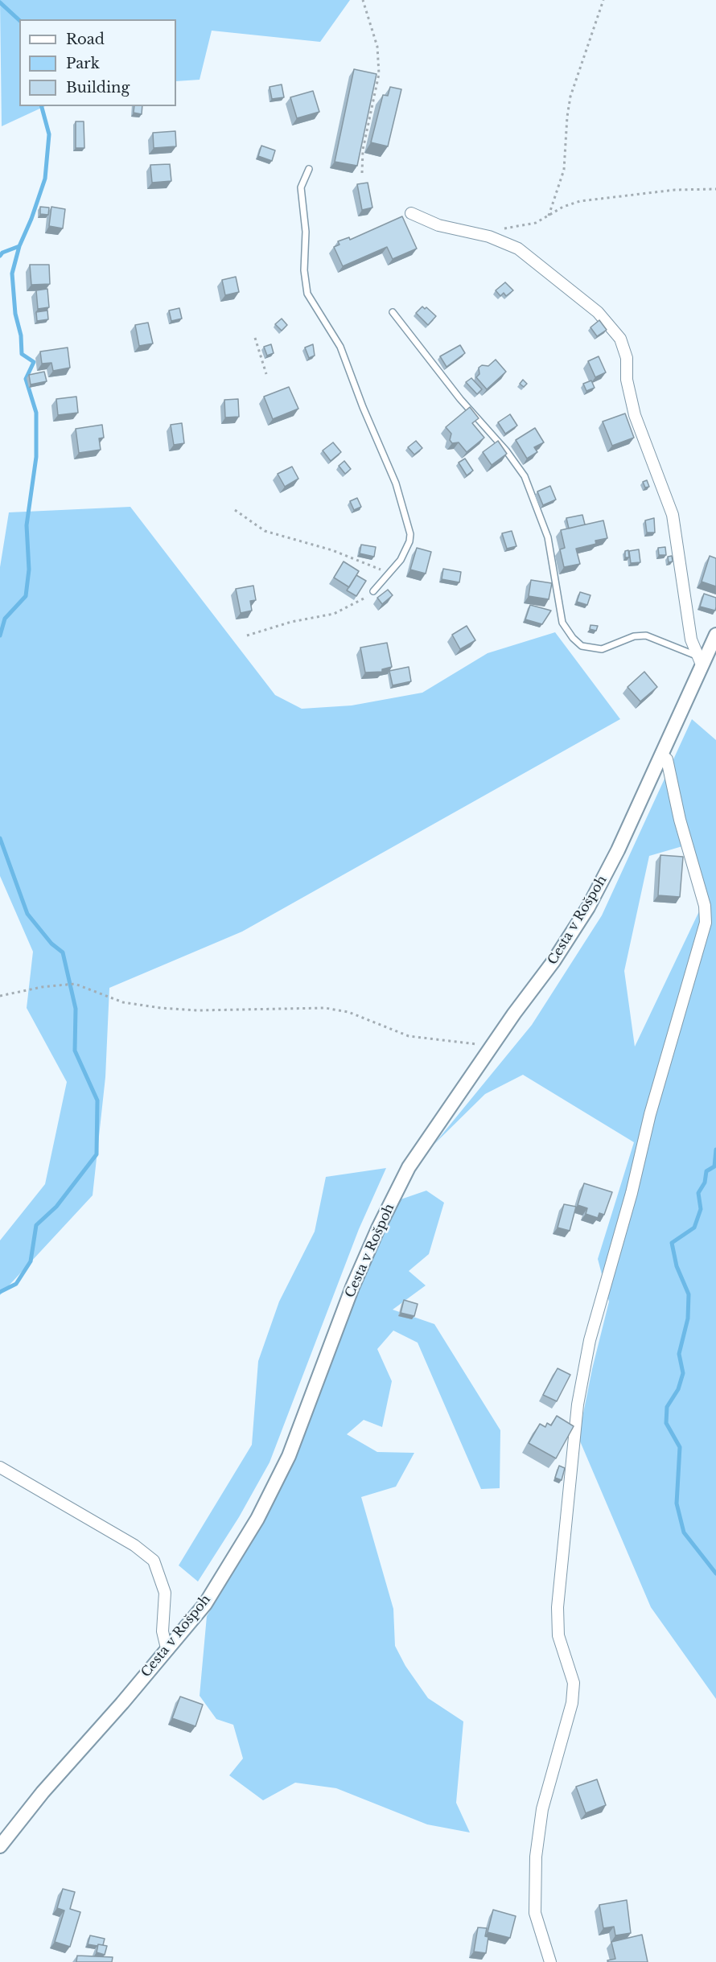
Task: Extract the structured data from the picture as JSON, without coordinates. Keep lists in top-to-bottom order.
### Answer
{
  "streets": {
    "street": ["Cesta v Rošpoh"]
  },
  "legend": ["Road", "Park", "Building"]
}
